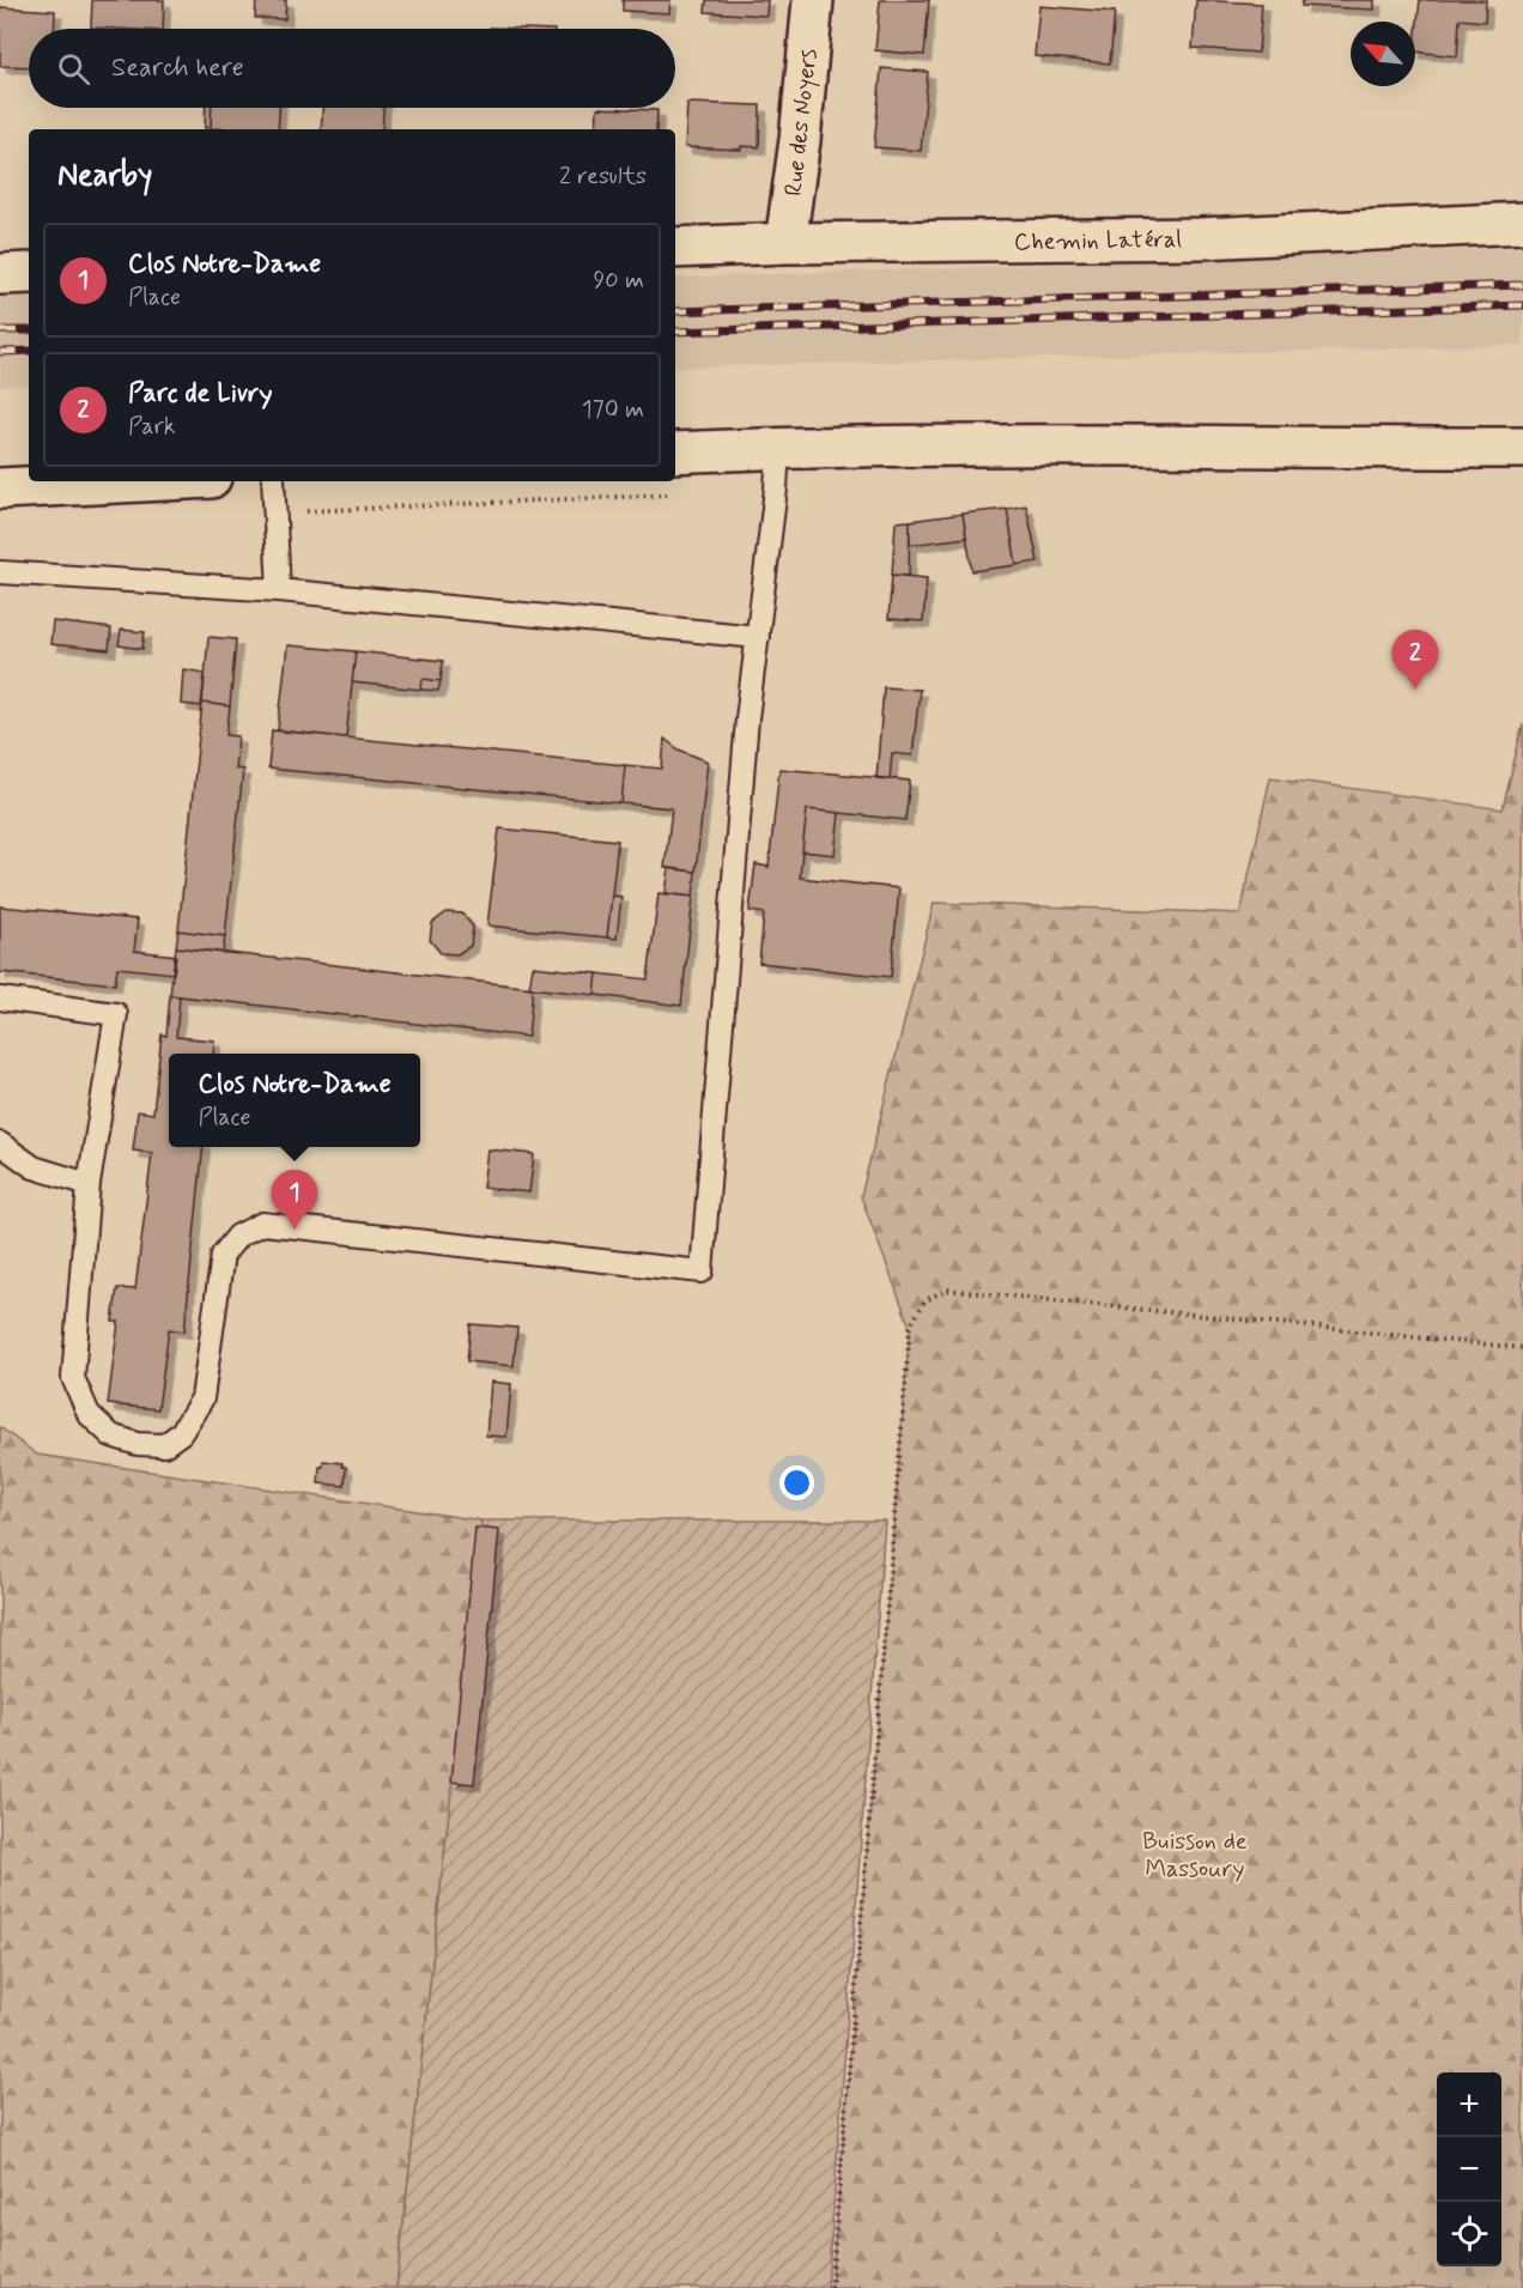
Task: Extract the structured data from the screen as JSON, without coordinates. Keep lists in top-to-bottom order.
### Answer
{
  "streets": {
    "street": ["Rue des Noyers", "Chemin Latéral"]
  },
  "crossings": [
    ["Rue des Noyers", "Chemin Latéral"]
  ],
  "parks": ["Buisson de Massoury"],
  "north": "top left",
  "page": {
    "search": "Search here",
    "heading": ["Nearby", "2 results"],
    "list": [
      {
        "mark": "1",
        "name": "Clos Notre-Dame",
        "note": "Place",
        "value": "90 m"
      },
      {
        "mark": "2",
        "name": "Parc de Livry",
        "note": "Park",
        "value": "170 m"
      }
    ],
    "pins": ["2", "1"],
    "popup": ["Clos Notre-Dame", "Place"],
    "map_buttons": ["+", "−"]
  }
}
